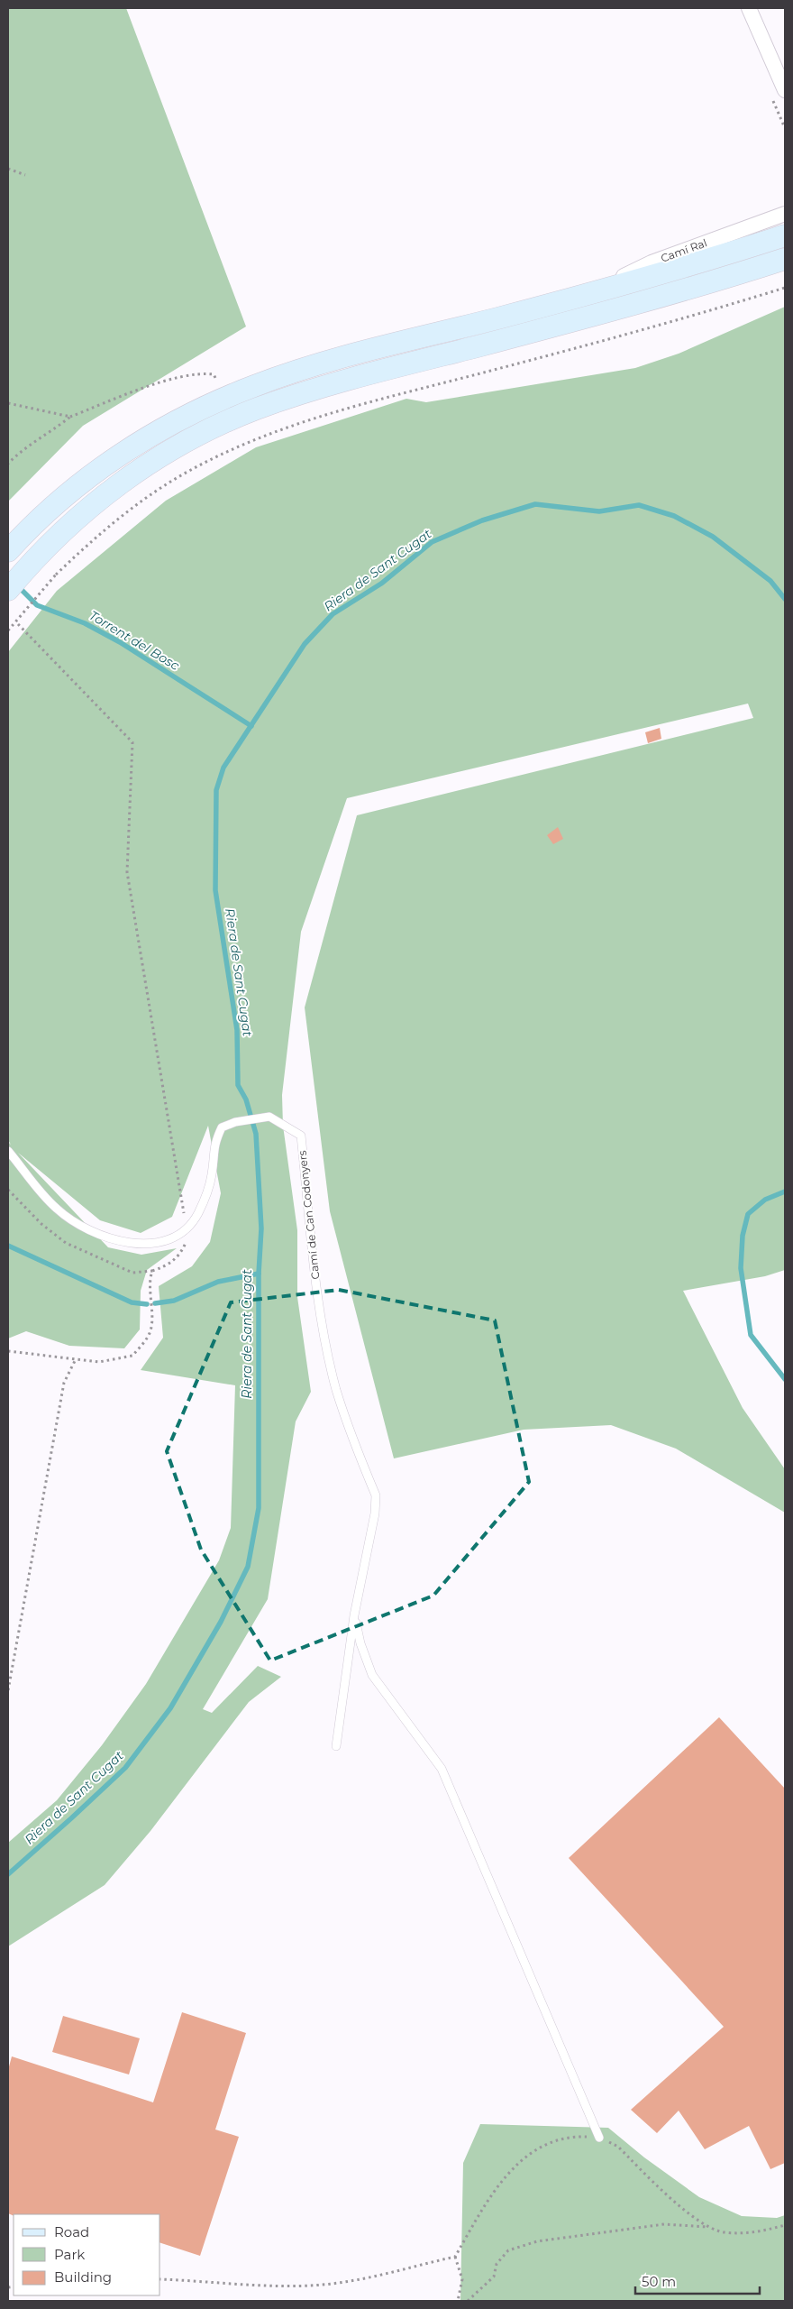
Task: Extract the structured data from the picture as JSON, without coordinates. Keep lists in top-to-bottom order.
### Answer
{
  "streets": {
    "street": ["Camí Ral"],
    "lane": ["Camí de Can Codonyers"]
  },
  "water": ["Riera de Sant Cugat", "Torrent del Bosc"],
  "legend": ["Road", "Park", "Building"],
  "scale_bar": "50 m"
}
